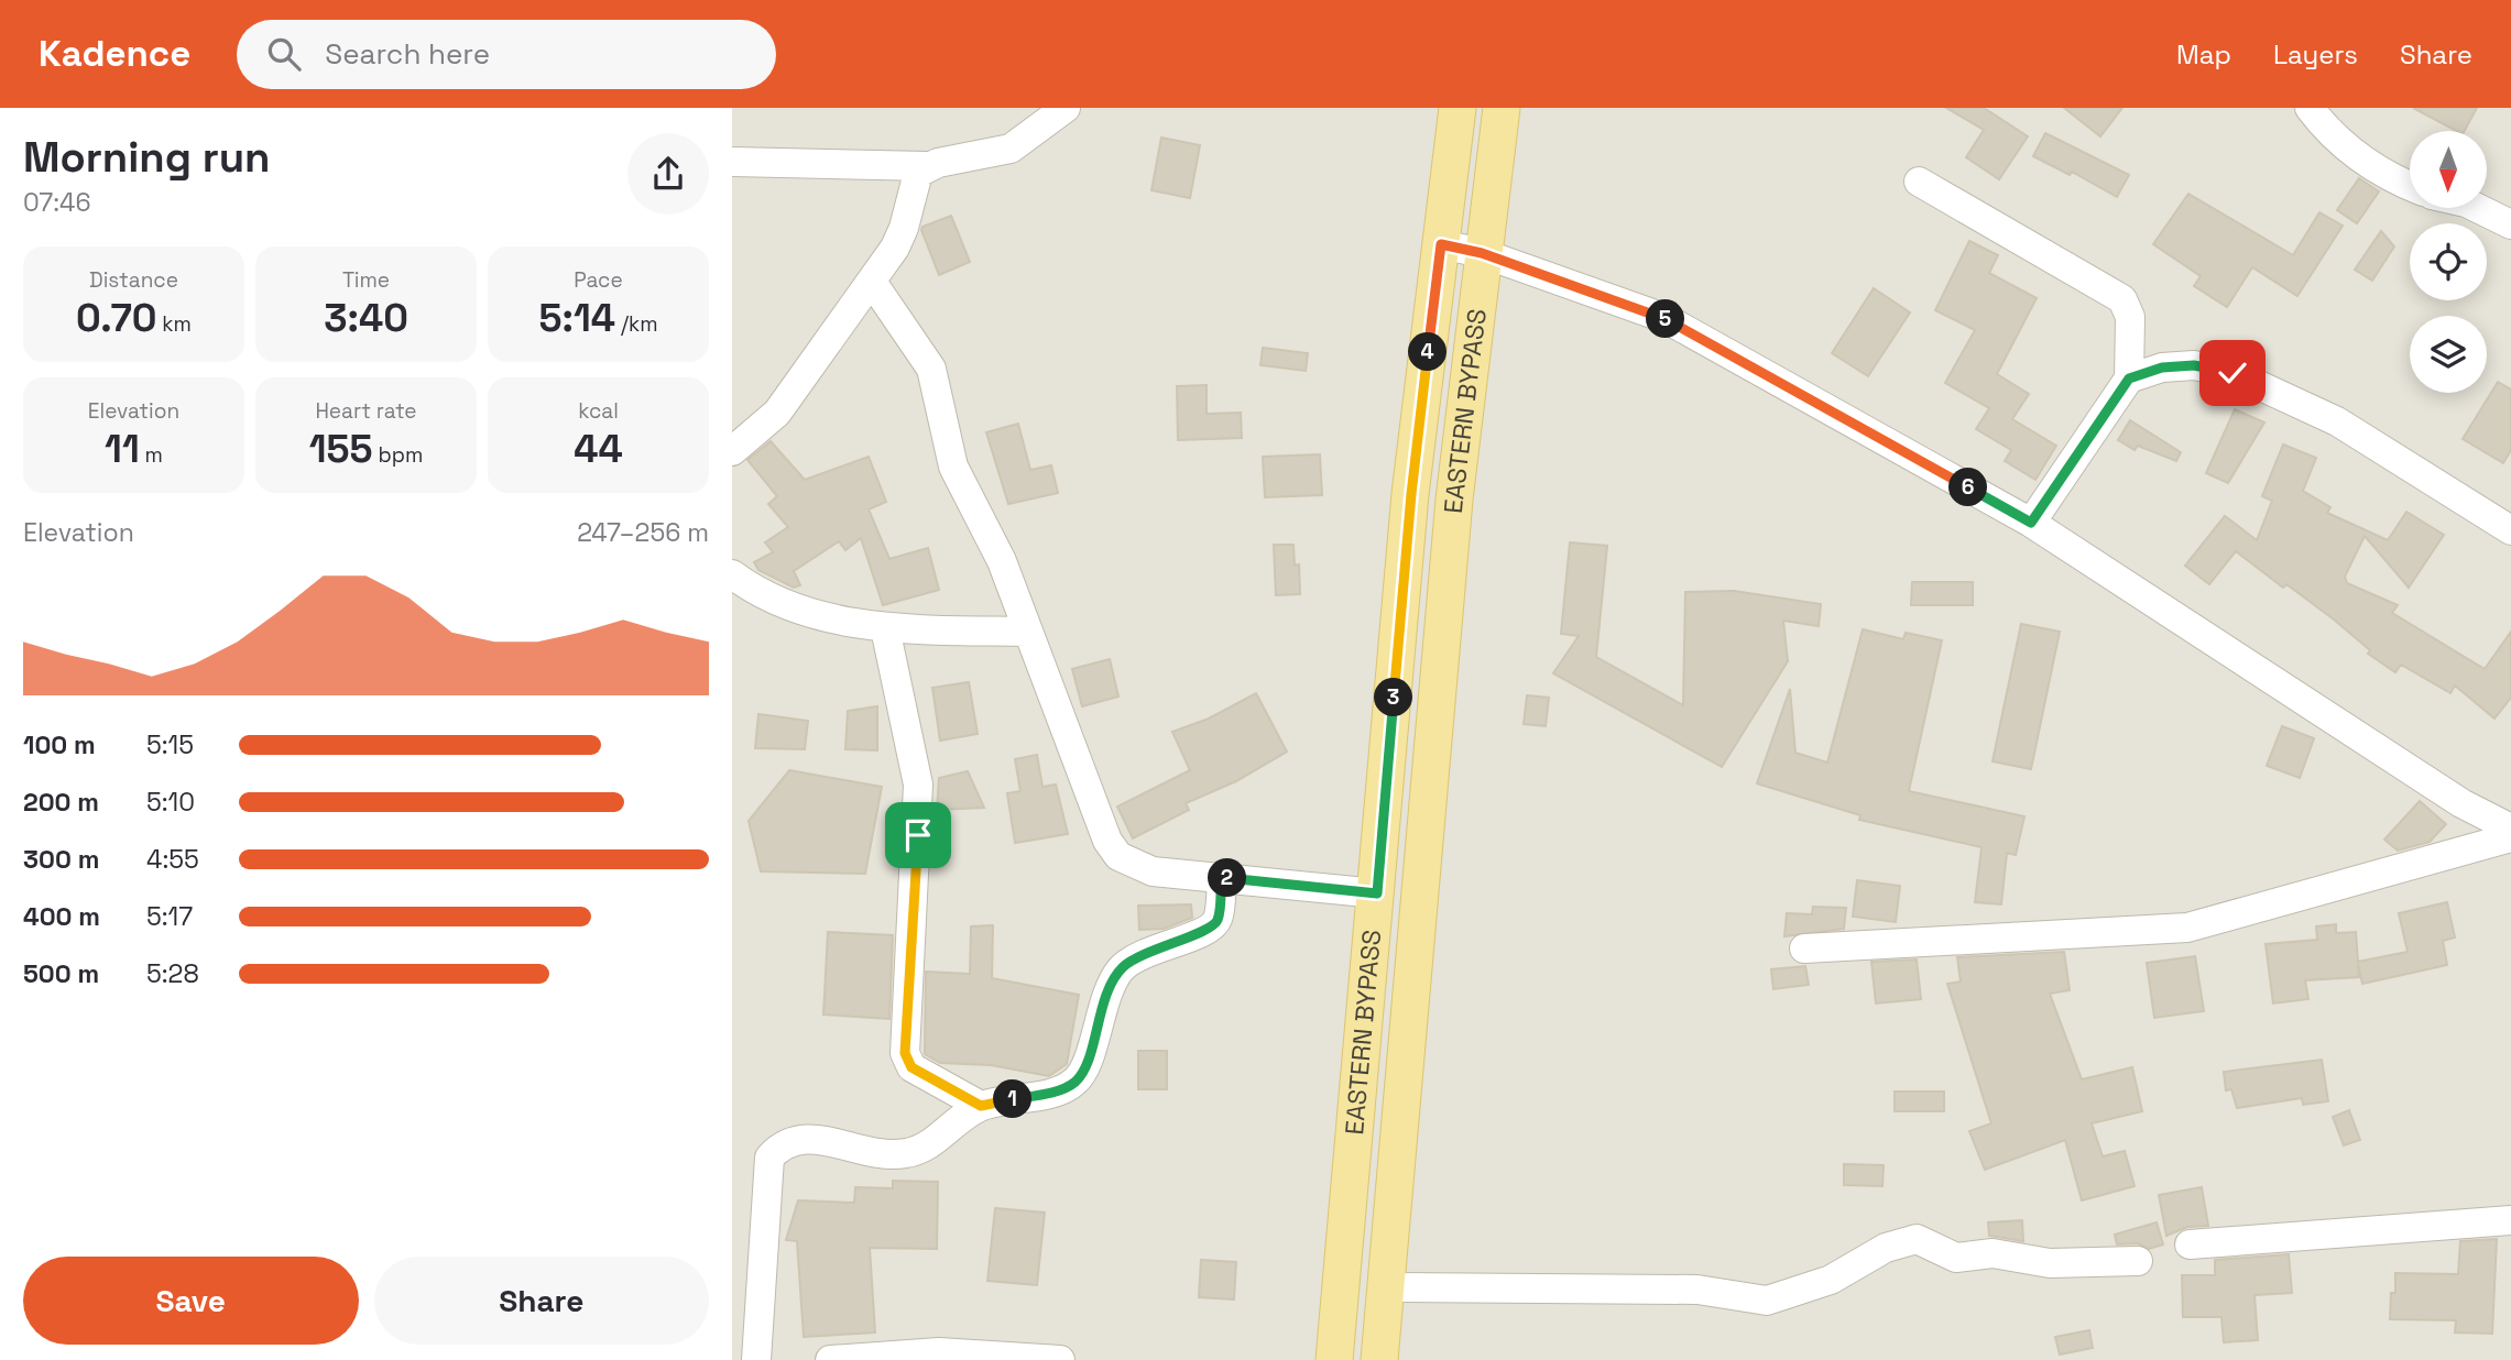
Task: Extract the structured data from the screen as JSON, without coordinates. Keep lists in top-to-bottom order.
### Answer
{
  "streets": {
    "main road": ["EASTERN BYPASS"]
  },
  "north": "bottom",
  "page": {
    "header": "Kadence",
    "search": "Search here",
    "nav": ["Map", "Layers", "Share"],
    "heading": ["Morning run", "07:46"],
    "stats": [
      ["Distance", "0.70 km"],
      ["Time", "3:40"],
      ["Pace", "5:14 /km"],
      ["Elevation", "11 m"],
      ["Heart rate", "155 bpm"],
      ["kcal", "44"]
    ],
    "pins": [
      "5",
      "4",
      "6",
      "3",
      "2",
      "1"
    ],
    "chart": ["Elevation", "247–256 m"],
    "list": [
      {
        "name": "100 m",
        "note": "5:15"
      },
      {
        "name": "200 m",
        "note": "5:10"
      },
      {
        "name": "300 m",
        "note": "4:55"
      },
      {
        "name": "400 m",
        "note": "5:17"
      },
      {
        "name": "500 m",
        "note": "5:28"
      }
    ],
    "buttons": ["Save", "Share"]
  }
}
